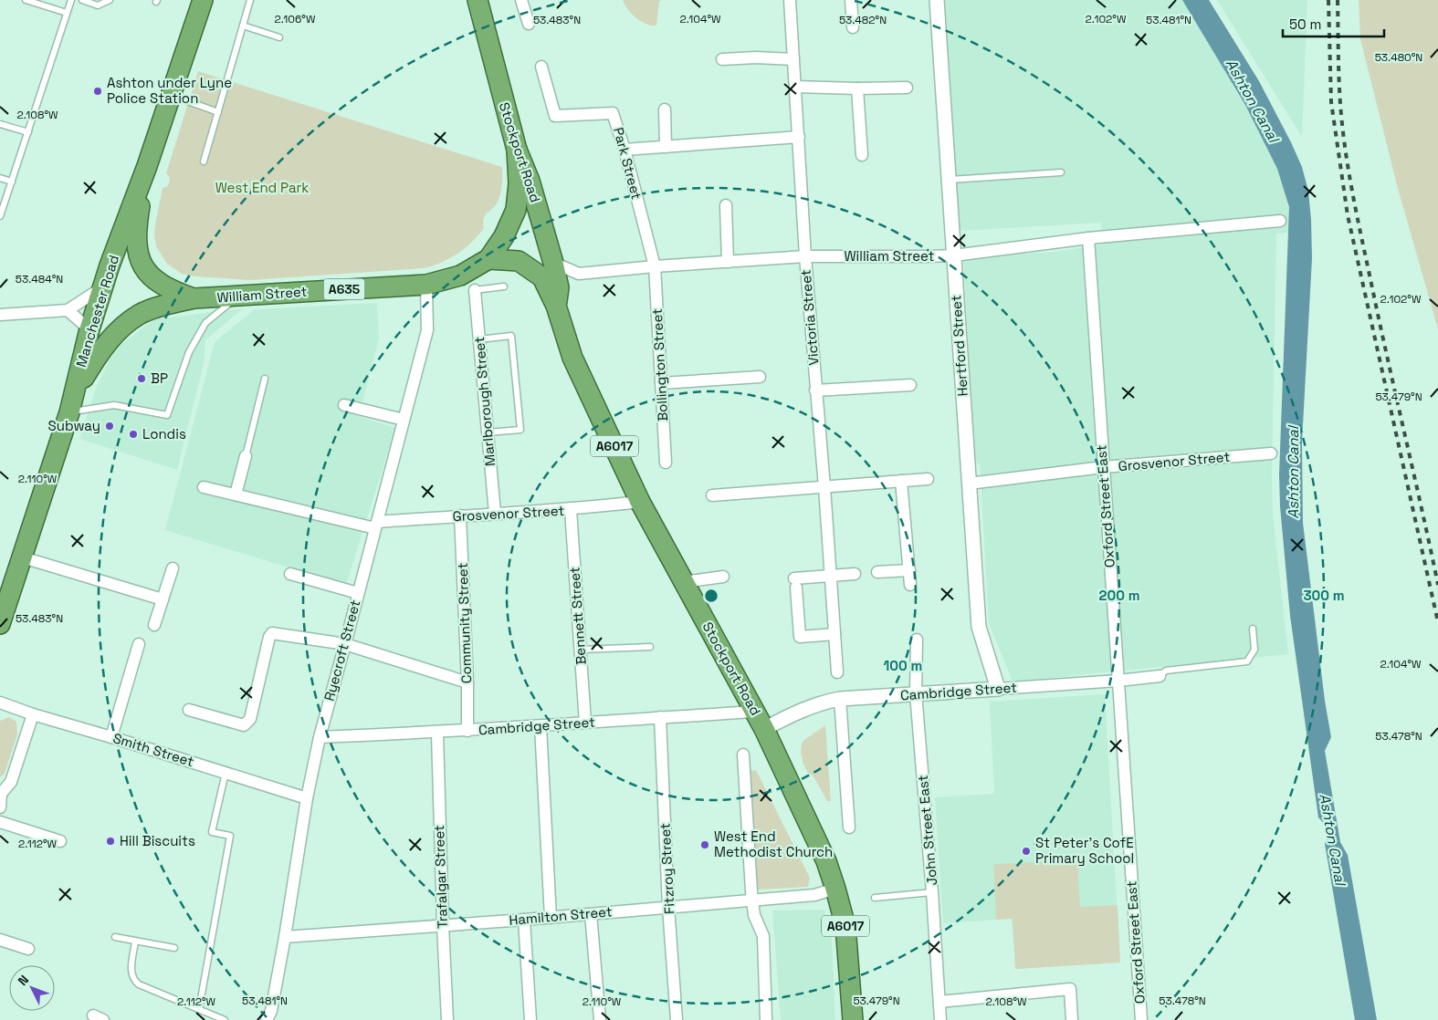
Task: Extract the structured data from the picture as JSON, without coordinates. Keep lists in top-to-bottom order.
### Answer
{
  "streets": {
    "highway": [
      "Stockport Road",
      "William Street",
      "A635",
      "Manchester Road",
      "A6017"
    ],
    "street": [
      "Park Street",
      "Victoria Street",
      "Hertford Street",
      "Bollington Street",
      "Marlborough Street",
      "Grosvenor Street",
      "Oxford Street East",
      "Bennett Street",
      "Community Street",
      "Ryecroft Street",
      "Cambridge Street",
      "Smith Street",
      "John Street East",
      "Fitzroy Street",
      "Trafalgar Street",
      "Hamilton Street"
    ]
  },
  "crossings": [
    ["Stockport Road", "William Street"],
    ["Stockport Road", "A635"],
    ["Stockport Road", "Grosvenor Street"],
    ["Stockport Road", "Cambridge Street"],
    ["Stockport Road", "Hamilton Street"],
    ["Park Street", "William Street"],
    ["Park Street", "Bollington Street"],
    ["William Street", "A635"],
    ["William Street", "Victoria Street"],
    ["William Street", "Hertford Street"],
    ["William Street", "Bollington Street"],
    ["William Street", "Oxford Street East"],
    ["William Street", "Ryecroft Street"],
    ["A635", "Manchester Road"],
    ["Hertford Street", "Grosvenor Street"],
    ["Hertford Street", "Cambridge Street"],
    ["Marlborough Street", "Grosvenor Street"],
    ["Grosvenor Street", "Oxford Street East"],
    ["Grosvenor Street", "Bennett Street"],
    ["Grosvenor Street", "Community Street"],
    ["Grosvenor Street", "Ryecroft Street"],
    ["Oxford Street East", "Cambridge Street"],
    ["Bennett Street", "Cambridge Street"],
    ["Community Street", "Cambridge Street"],
    ["Ryecroft Street", "Cambridge Street"],
    ["Ryecroft Street", "Smith Street"],
    ["Ryecroft Street", "Hamilton Street"],
    ["Cambridge Street", "John Street East"],
    ["Cambridge Street", "Fitzroy Street"],
    ["Cambridge Street", "Trafalgar Street"],
    ["Fitzroy Street", "Hamilton Street"],
    ["Trafalgar Street", "Hamilton Street"]
  ],
  "water": ["Ashton Canal"],
  "parks": ["West End Park"],
  "places": [
    "Ashton under Lyne Police Station",
    "BP",
    "Subway",
    "Londis",
    "Hill Biscuits",
    "West End Methodist Church",
    "St Peter's CofE Primary School"
  ],
  "scale_bar": "50 m",
  "north": "top left",
  "coordinates": [
    "2.106°W",
    "2.104°W",
    "2.102°W",
    "53.483°N",
    "53.482°N",
    "53.481°N",
    "53.480°N",
    "2.108°W",
    "53.484°N",
    "53.479°N",
    "2.110°W",
    "53.478°N",
    "2.112°W"
  ],
  "rings": ["200 m", "300 m", "100 m"]
}
